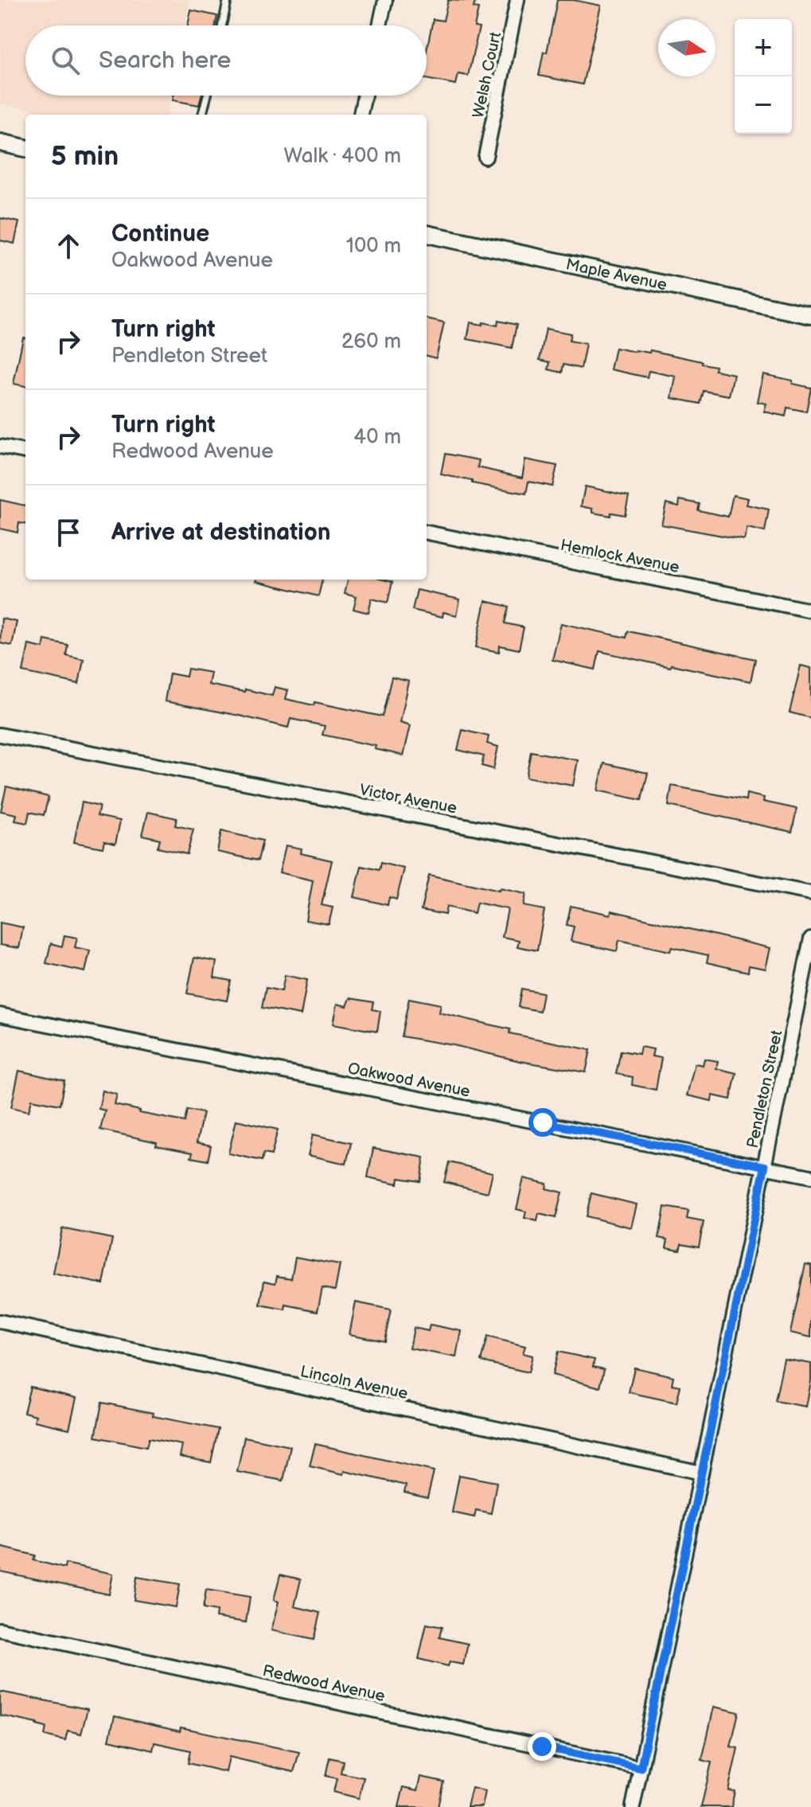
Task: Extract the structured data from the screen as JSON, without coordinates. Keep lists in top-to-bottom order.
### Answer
{
  "streets": {
    "street": [
      "Welsh Court",
      "Maple Avenue",
      "Hemlock Avenue",
      "Victor Avenue",
      "Oakwood Avenue",
      "Pendleton Street",
      "Lincoln Avenue",
      "Redwood Avenue"
    ]
  },
  "crossings": [
    ["Oakwood Avenue", "Pendleton Street"],
    ["Pendleton Street", "Lincoln Avenue"],
    ["Pendleton Street", "Redwood Avenue"]
  ],
  "north": "right",
  "page": {
    "map_buttons": ["+", "−"],
    "search": "Search here",
    "heading": ["5 min", "Walk · 400 m"],
    "list": [
      ["Continue", "Oakwood Avenue", "100 m"],
      ["Turn right", "Pendleton Street", "260 m"],
      ["Turn right", "Redwood Avenue", "40 m"],
      "Arrive at destination"
    ]
  }
}
